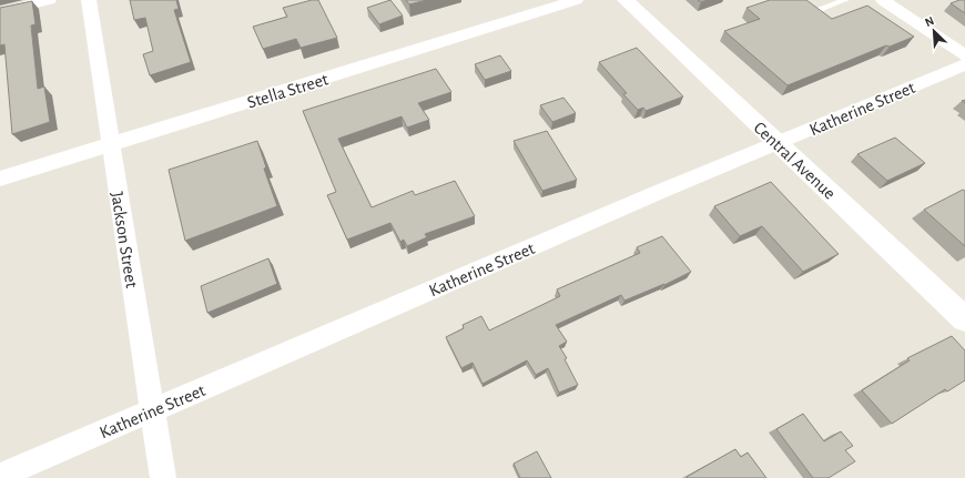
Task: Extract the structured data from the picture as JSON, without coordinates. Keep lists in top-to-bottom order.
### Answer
{
  "streets": {
    "street": [
      "Stella Street",
      "Katherine Street",
      "Central Avenue",
      "Jackson Street"
    ]
  },
  "crossings": [
    ["Stella Street", "Jackson Street"],
    ["Katherine Street", "Central Avenue"],
    ["Katherine Street", "Jackson Street"]
  ],
  "north": "top left"
}
